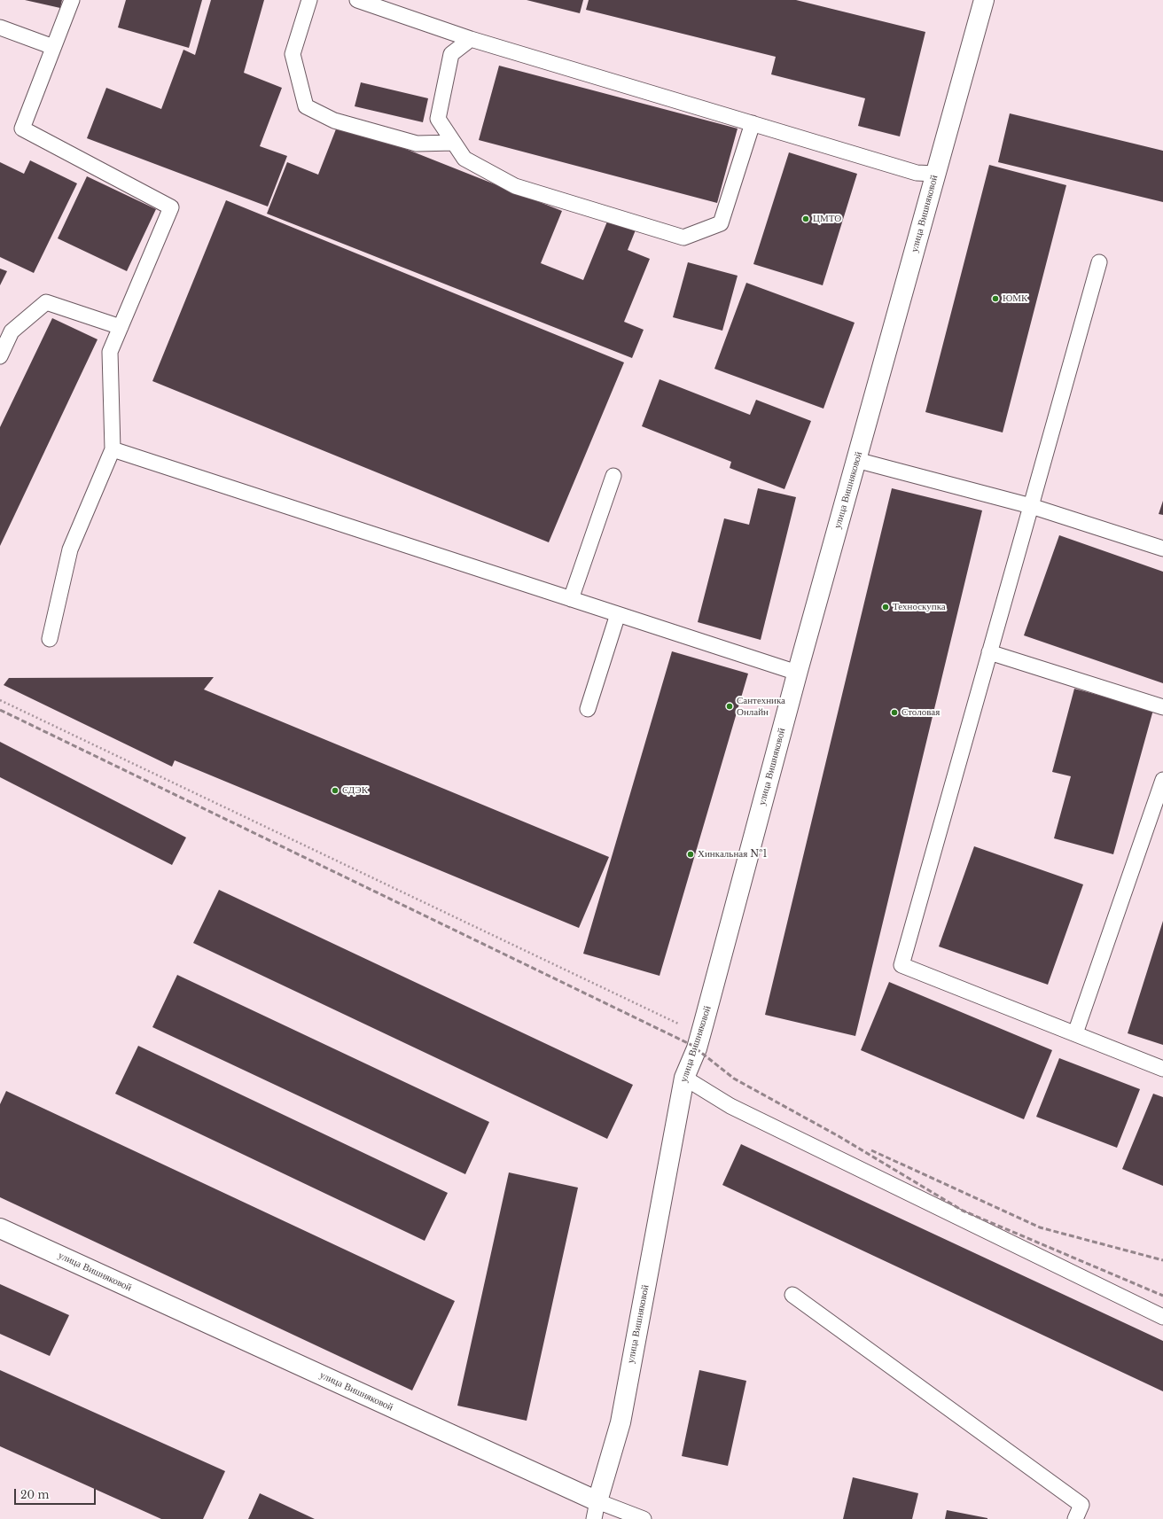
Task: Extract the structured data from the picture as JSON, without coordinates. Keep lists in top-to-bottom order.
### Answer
{
  "streets": {
    "street": ["улица Вишняковой"]
  },
  "places": [
    "ЦМТО",
    "ЮМК",
    "Техноскупка",
    "Сантехника Онлайн",
    "Столовая",
    "СДЭК",
    "Хинкальная №1"
  ],
  "scale_bar": "20 m"
}
